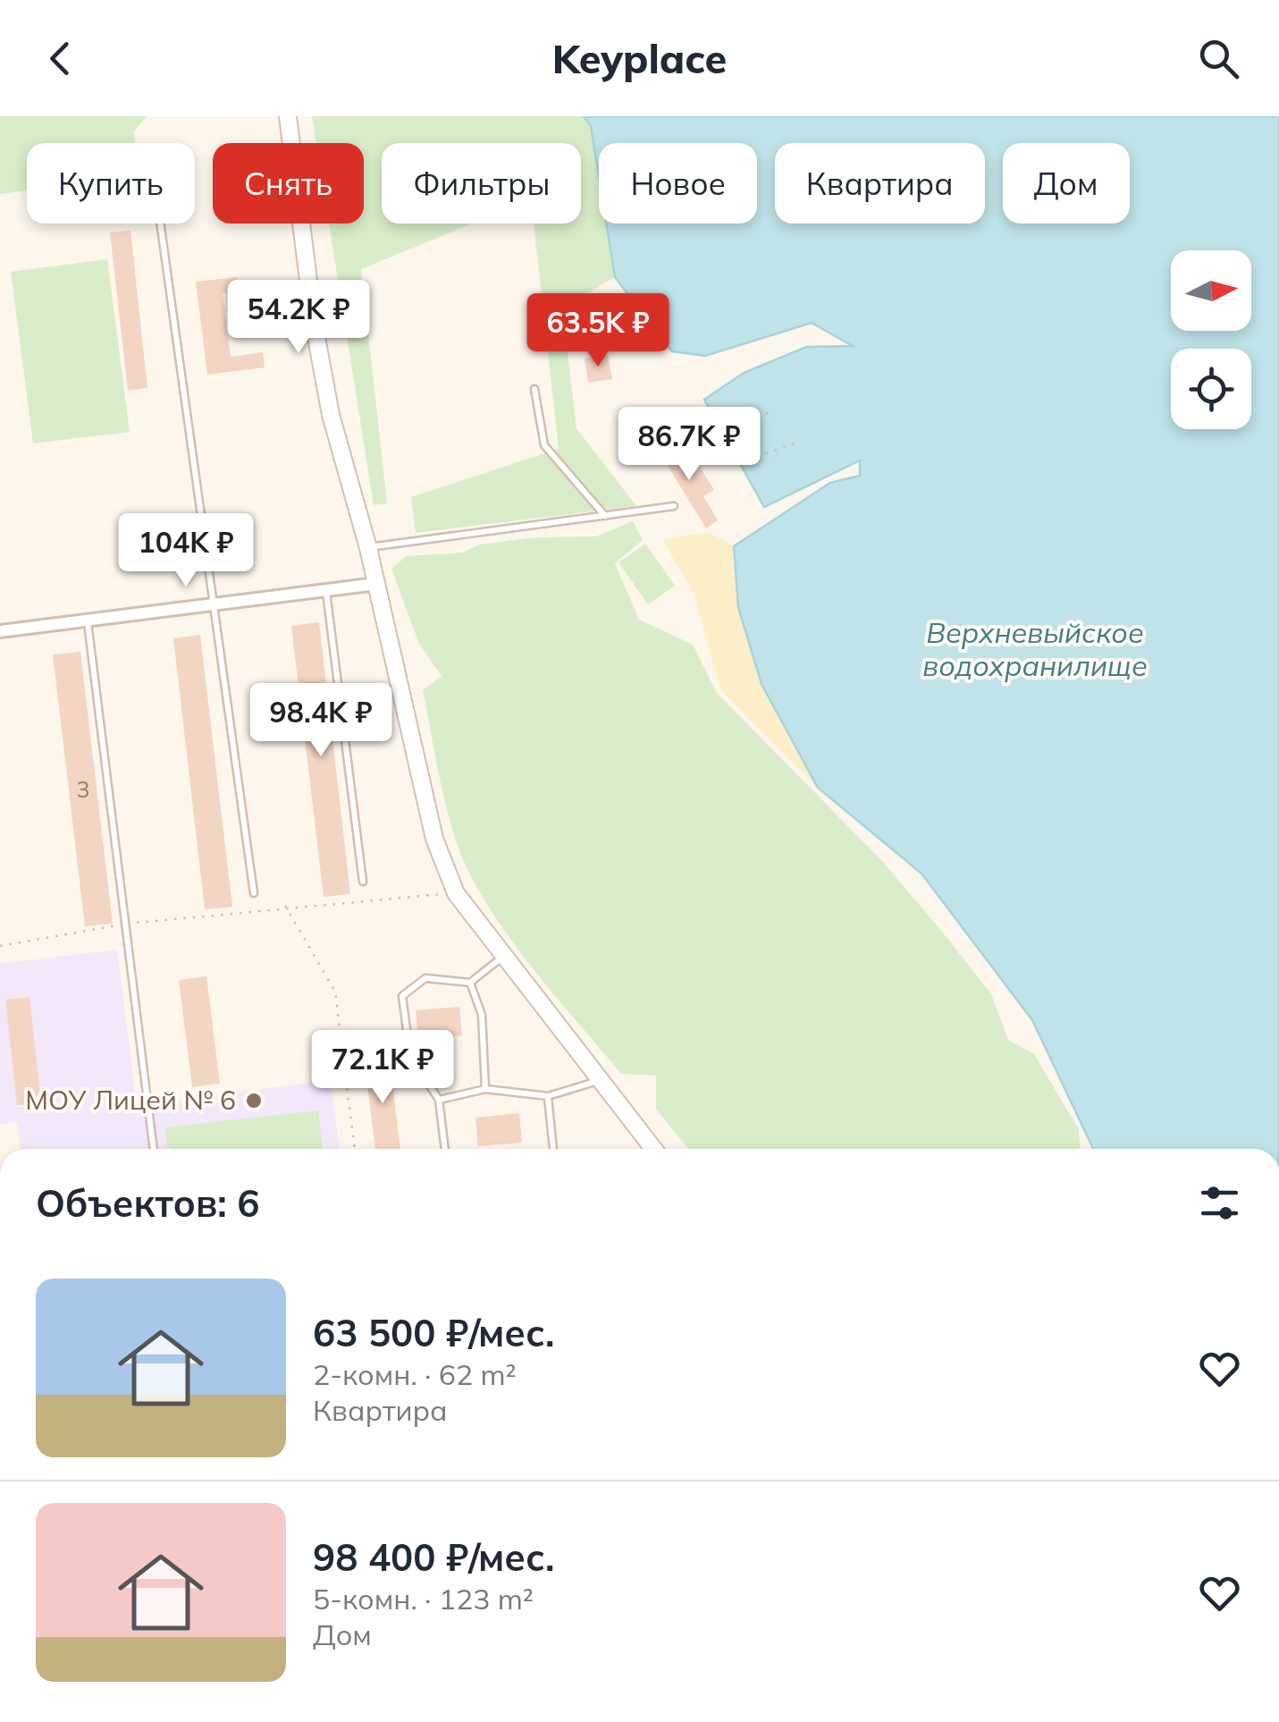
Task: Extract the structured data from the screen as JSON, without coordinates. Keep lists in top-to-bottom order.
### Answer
{
  "water": ["Верхневыйское водохранилище"],
  "places": ["МОУ Лицей № 6"],
  "house_numbers": ["3"],
  "north": "right",
  "page": {
    "header": "Keyplace",
    "chip": [
      "Купить",
      "Снять",
      "Фильтры",
      "Новое",
      "Квартира",
      "Дом"
    ],
    "price": [
      "54.2K ₽",
      "63.5K ₽",
      "86.7K ₽",
      "104K ₽",
      "98.4K ₽",
      "72.1K ₽"
    ],
    "heading": "Объектов: 6",
    "list": [
      {
        "name": "63 500 ₽/мес.",
        "note": "2-комн. · 62 m² · Квартира"
      },
      {
        "name": "98 400 ₽/мес.",
        "note": "5-комн. · 123 m² · Дом"
      }
    ]
  }
}
